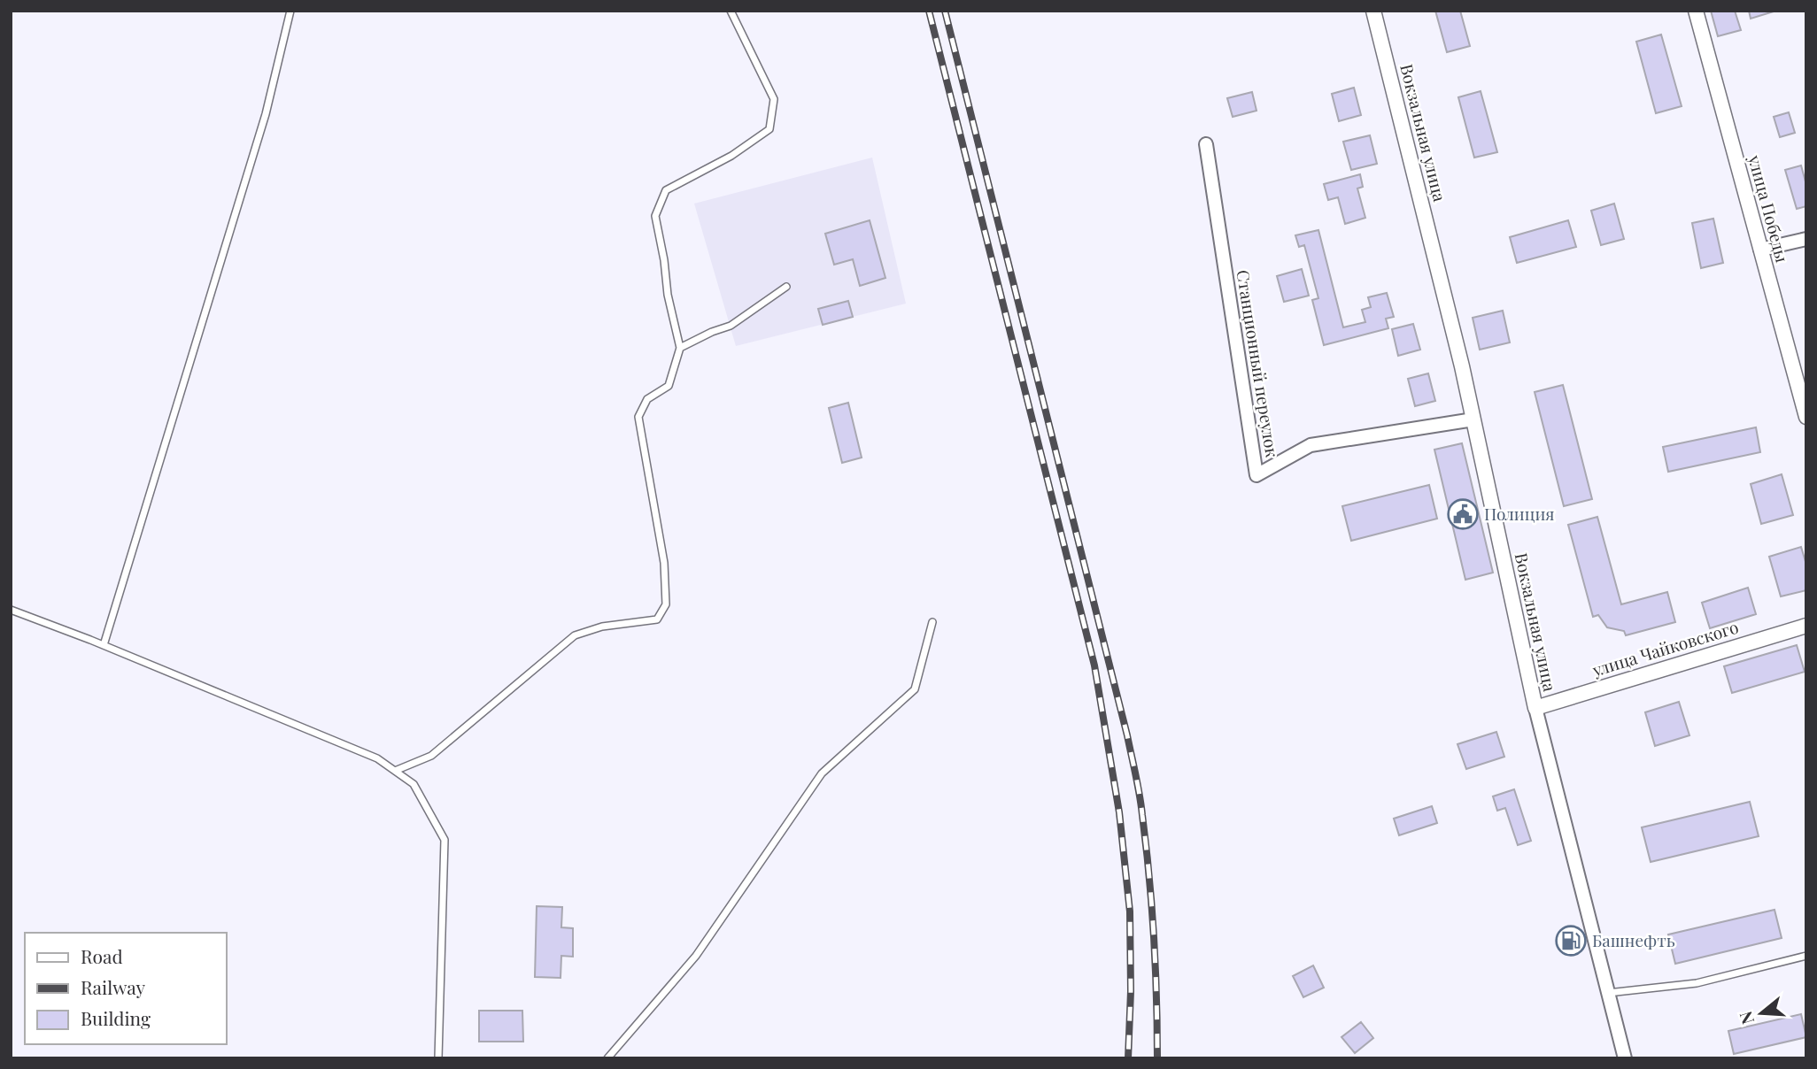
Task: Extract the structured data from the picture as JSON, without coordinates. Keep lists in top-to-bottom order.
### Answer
{
  "streets": {
    "street": [
      "Вокзальная улица",
      "улица Победы",
      "Станционный переулок",
      "улица Чайковского"
    ]
  },
  "crossings": [
    ["Вокзальная улица", "Станционный переулок"],
    ["Вокзальная улица", "улица Чайковского"]
  ],
  "places": {
    "public building": ["Полиция"],
    "fuel station": ["Башнефть"]
  },
  "legend": ["Road", "Railway", "Building"],
  "north": "left"
}
